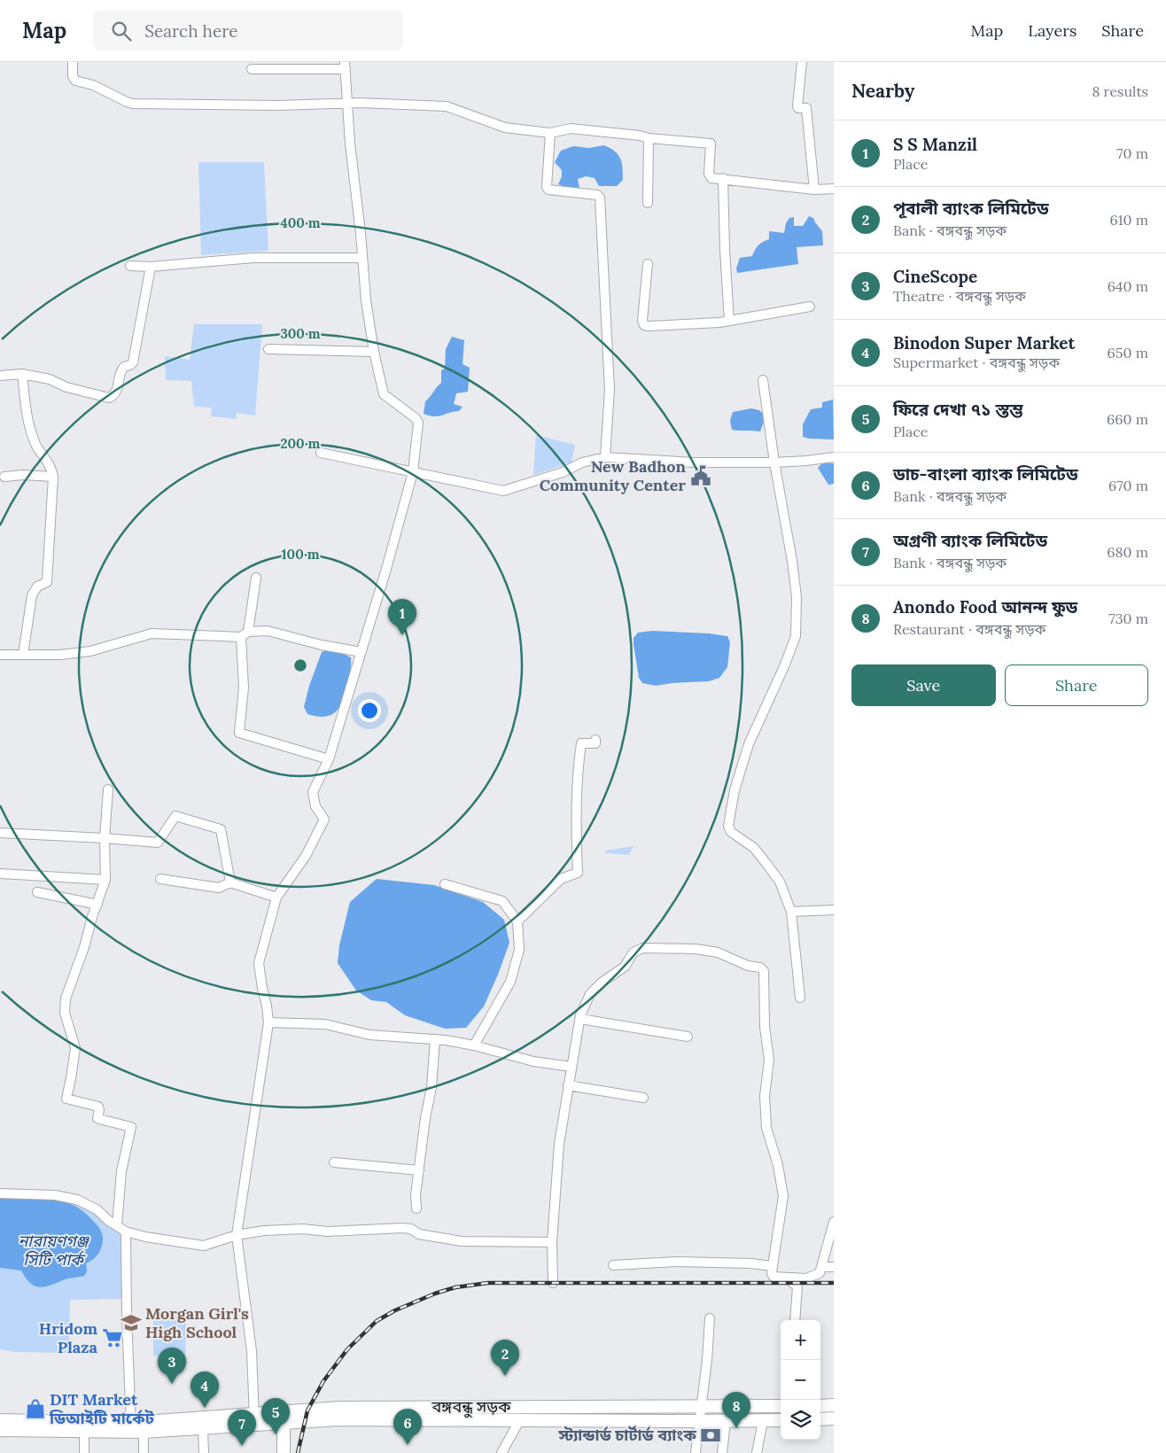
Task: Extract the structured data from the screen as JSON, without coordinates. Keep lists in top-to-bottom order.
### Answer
{
  "streets": {
    "main road": ["বঙ্গবন্ধু সড়ক"]
  },
  "parks": ["নারায়ণগঞ্জ সিটি পার্ক"],
  "places": {
    "public building": ["New Badhon Community Center"],
    "school or university": ["Morgan Girl's High School"],
    "supermarket": ["Hridom Plaza"],
    "shop": ["DIT Market ডিআইটি মার্কেট"],
    "bank": ["স্ট্যান্ডার্ড চার্টার্ড ব্যাংক"]
  },
  "page": {
    "header": "Map",
    "search": "Search here",
    "nav": ["Map", "Layers", "Share"],
    "heading": ["Nearby", "8 results"],
    "list": [
      {
        "mark": "1",
        "name": "S S Manzil",
        "note": "Place",
        "value": "70 m"
      },
      {
        "mark": "2",
        "name": "পূবালী ব্যাংক লিমিটেড",
        "note": "Bank · বঙ্গবন্ধু সড়ক",
        "value": "610 m"
      },
      {
        "mark": "3",
        "name": "CineScope",
        "note": "Theatre · বঙ্গবন্ধু সড়ক",
        "value": "640 m"
      },
      {
        "mark": "4",
        "name": "Binodon Super Market",
        "note": "Supermarket · বঙ্গবন্ধু সড়ক",
        "value": "650 m"
      },
      {
        "mark": "5",
        "name": "ফিরে দেখা ৭১ স্তম্ভ",
        "note": "Place",
        "value": "660 m"
      },
      {
        "mark": "6",
        "name": "ডাচ-বাংলা ব্যাংক লিমিটেড",
        "note": "Bank · বঙ্গবন্ধু সড়ক",
        "value": "670 m"
      },
      {
        "mark": "7",
        "name": "অগ্রণী ব্যাংক লিমিটেড",
        "note": "Bank · বঙ্গবন্ধু সড়ক",
        "value": "680 m"
      },
      {
        "mark": "8",
        "name": "Anondo Food আনন্দ ফুড",
        "note": "Restaurant · বঙ্গবন্ধু সড়ক",
        "value": "730 m"
      }
    ],
    "pins": [
      "1",
      "2",
      "3",
      "4",
      "8",
      "5",
      "6",
      "7"
    ],
    "buttons": ["Save", "Share"],
    "map_buttons": ["+", "−"]
  },
  "rings": [
    "400 m",
    "300 m",
    "200 m",
    "100 m"
  ]
}
